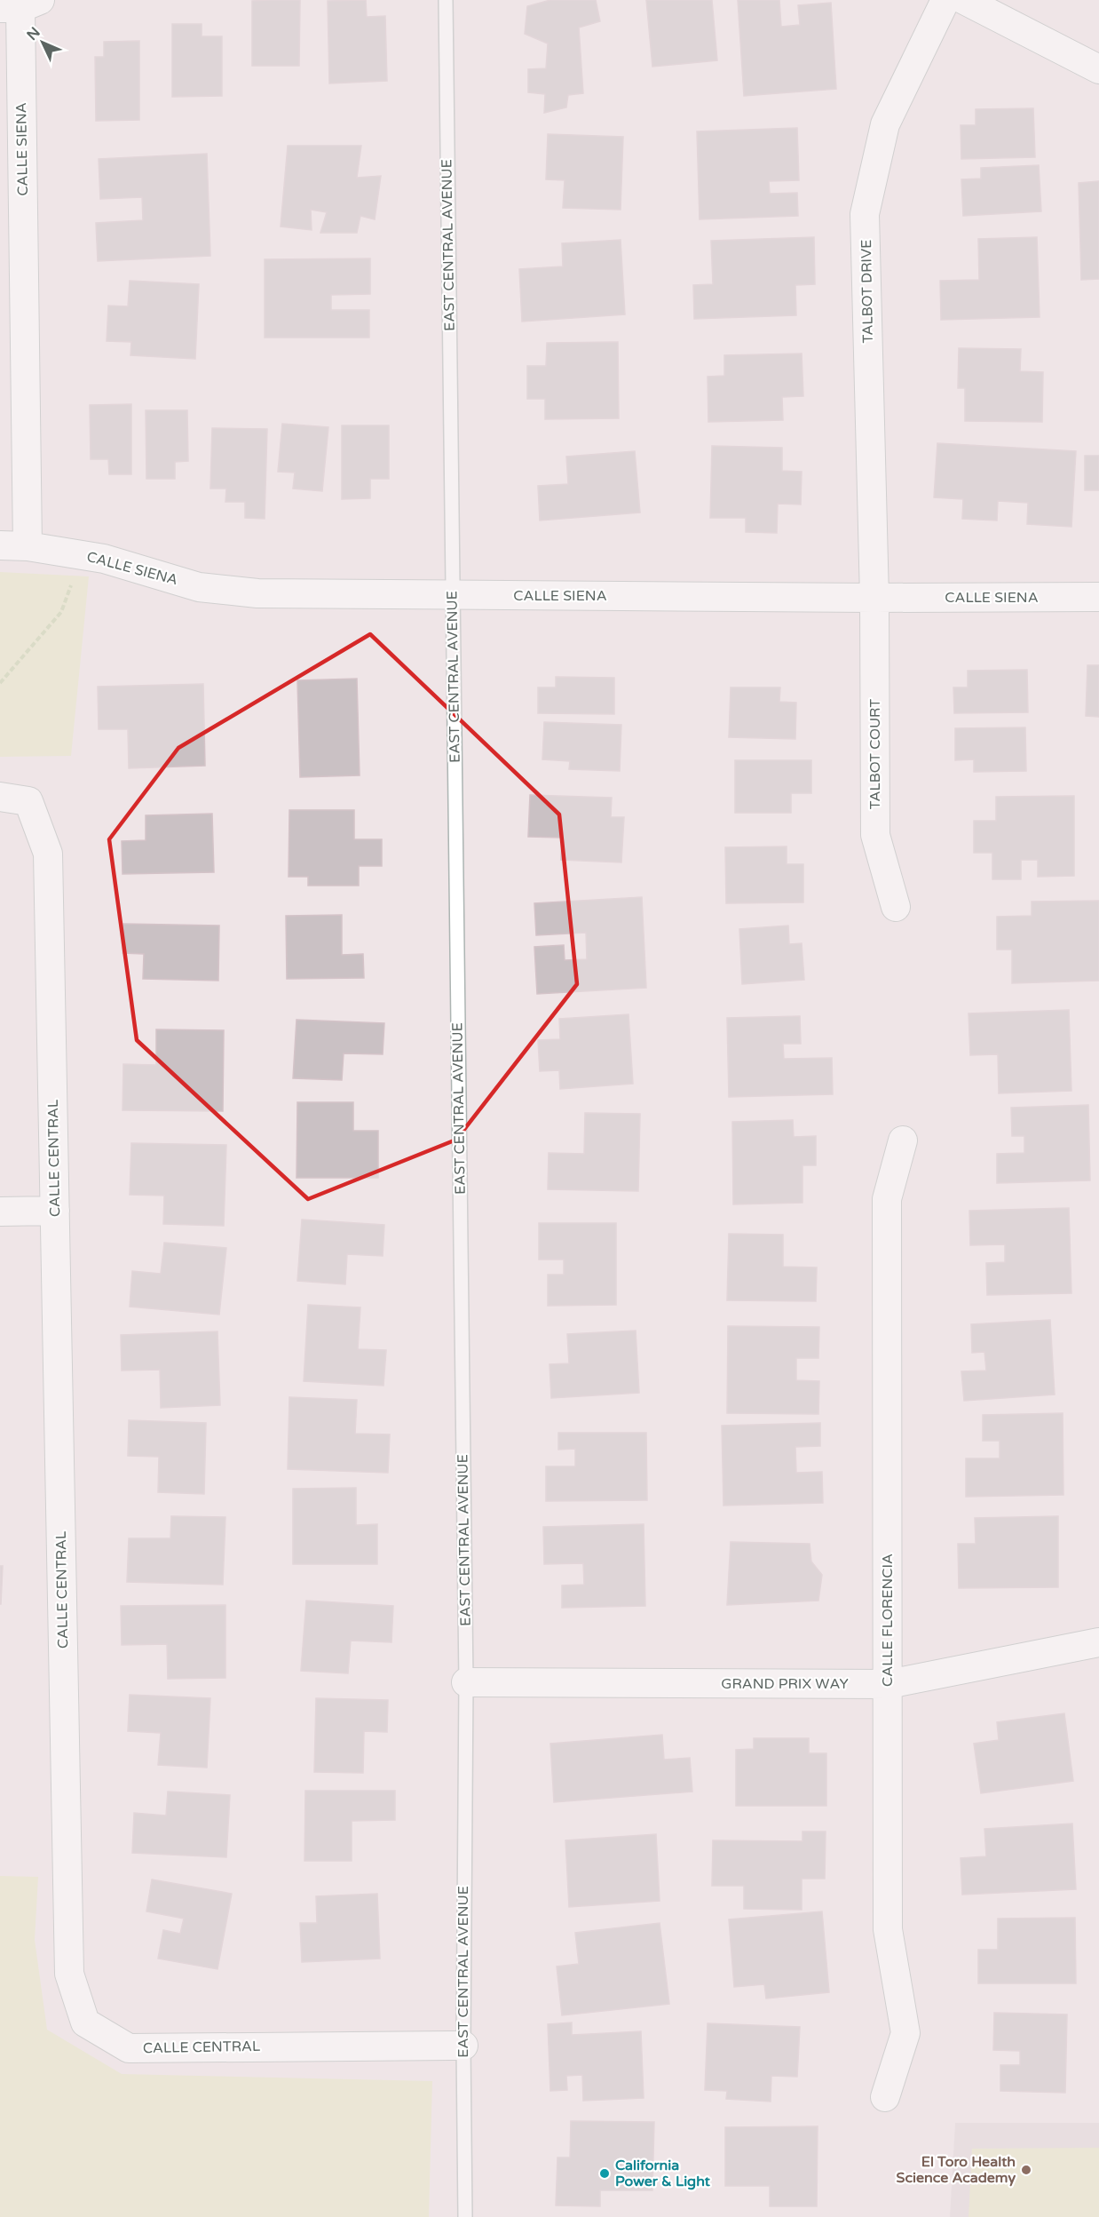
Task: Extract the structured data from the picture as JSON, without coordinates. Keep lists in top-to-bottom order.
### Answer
{
  "streets": {
    "street": [
      "CALLE SIENA",
      "TALBOT DRIVE",
      "TALBOT COURT",
      "CALLE CENTRAL",
      "CALLE FLORENCIA",
      "GRAND PRIX WAY"
    ],
    "lane": ["EAST CENTRAL AVENUE"]
  },
  "crossings": [
    ["CALLE SIENA", "EAST CENTRAL AVENUE"],
    ["CALLE SIENA", "TALBOT DRIVE"],
    ["CALLE SIENA", "TALBOT COURT"],
    ["EAST CENTRAL AVENUE", "CALLE CENTRAL"],
    ["EAST CENTRAL AVENUE", "GRAND PRIX WAY"],
    ["TALBOT DRIVE", "TALBOT COURT"],
    ["CALLE FLORENCIA", "GRAND PRIX WAY"]
  ],
  "places": ["El Toro Health Science Academy", "California Power & Light"],
  "north": "top left"
}
